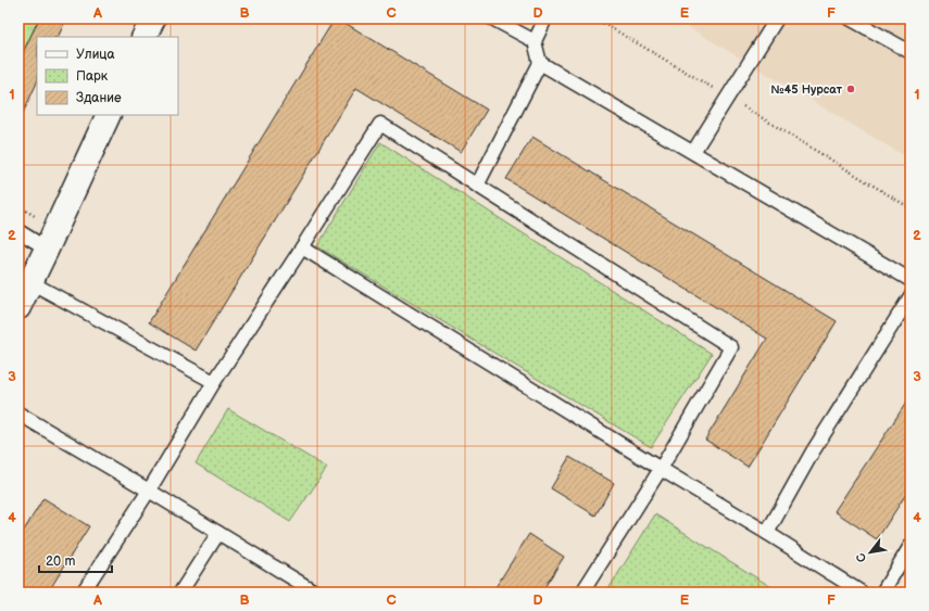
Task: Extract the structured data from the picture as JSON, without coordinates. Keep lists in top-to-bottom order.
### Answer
{
  "places": ["№45 Нурсат"],
  "legend": ["Улица", "Парк", "Здание"],
  "scale_bar": "20 m",
  "north": "bottom left",
  "grid": {
    "columns": [
      "A",
      "B",
      "C",
      "D",
      "E",
      "F"
    ],
    "rows": [
      "1",
      "2",
      "3",
      "4"
    ]
  }
}
